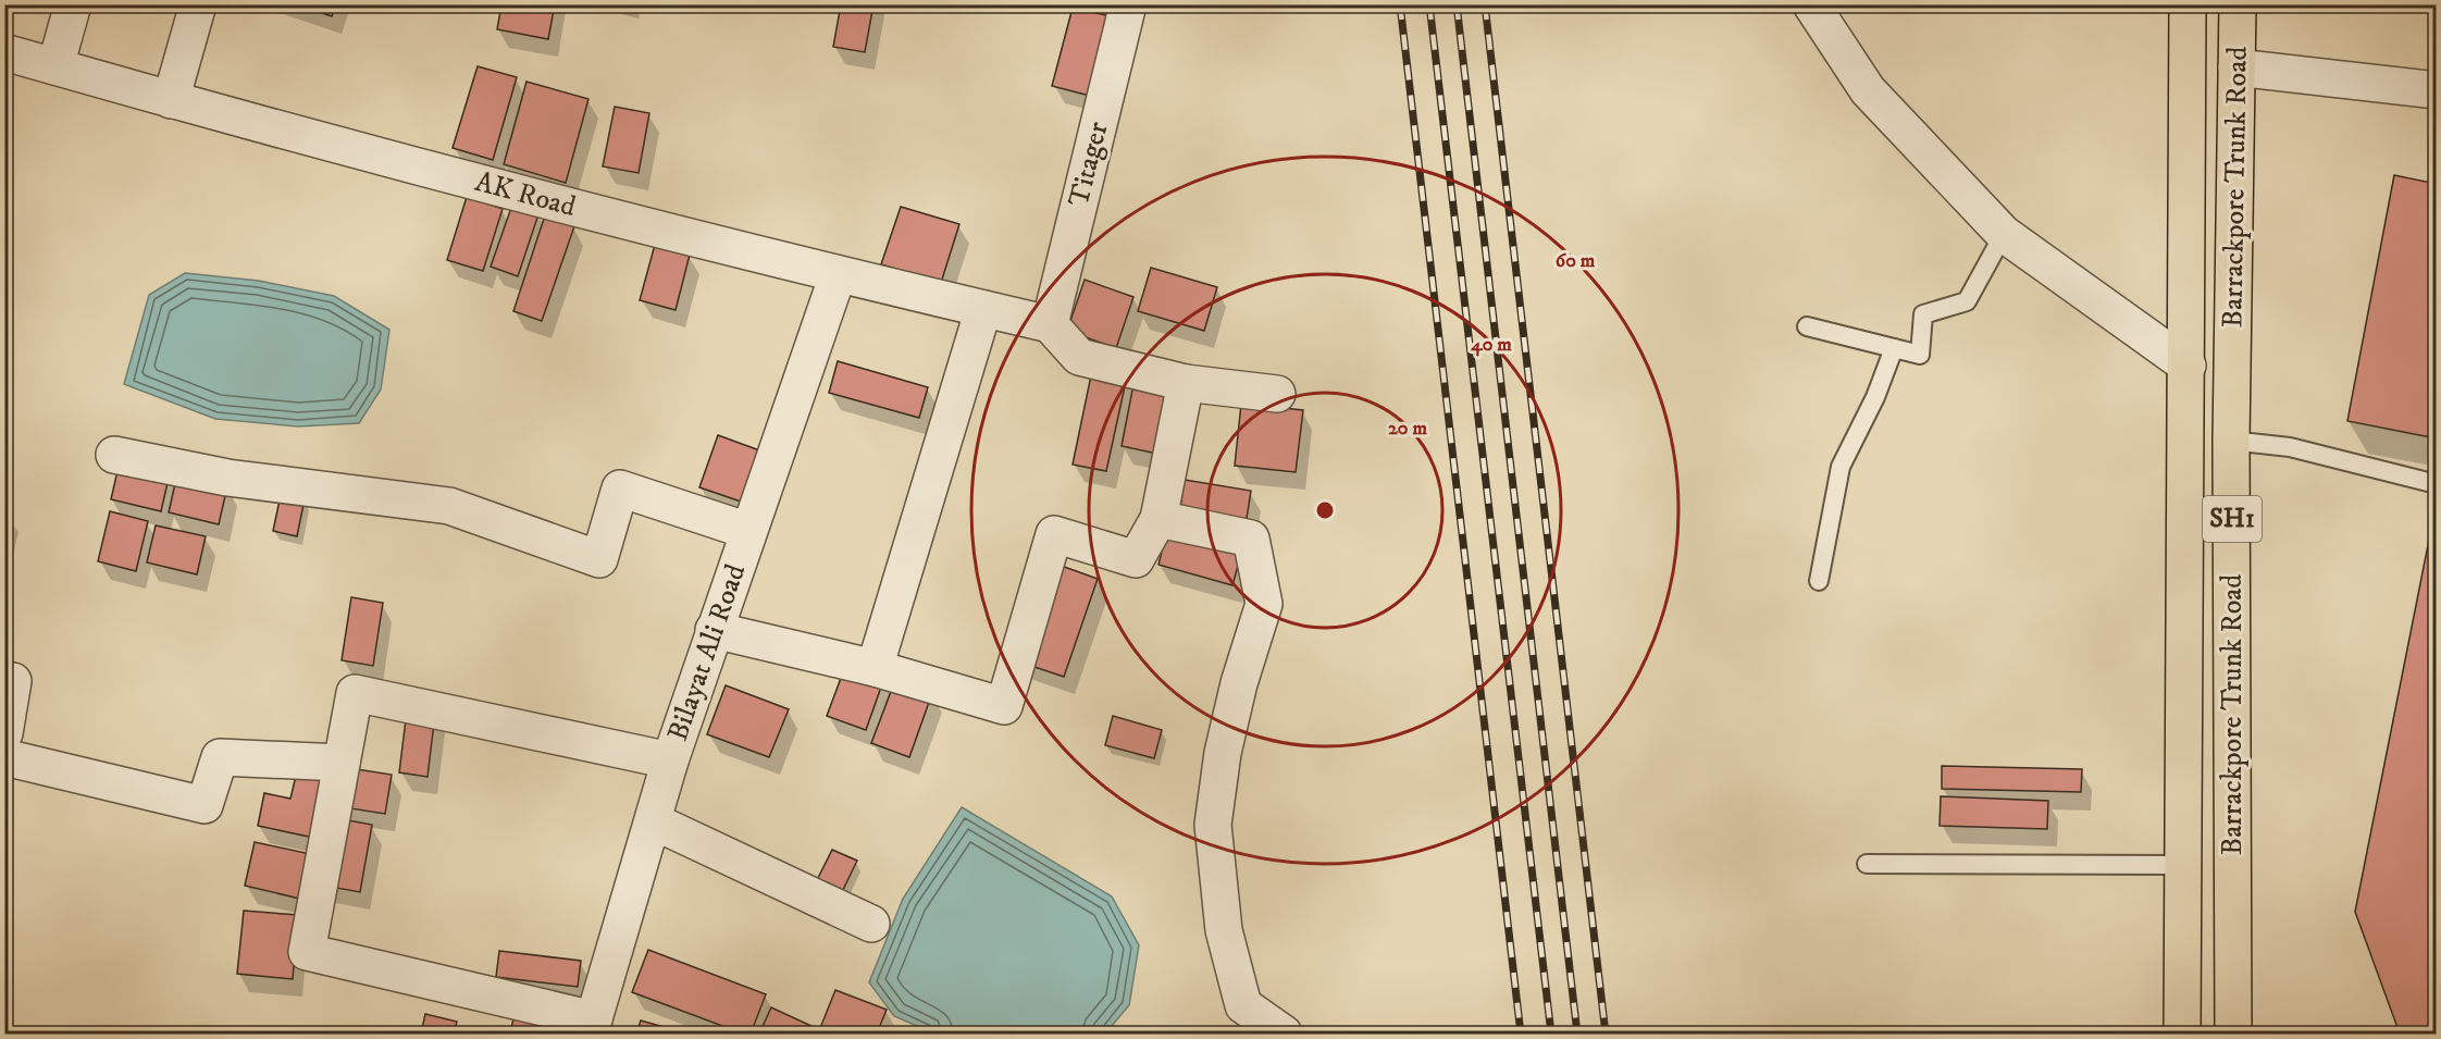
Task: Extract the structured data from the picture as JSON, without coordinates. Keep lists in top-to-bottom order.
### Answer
{
  "streets": {
    "main road": ["Barrackpore Trunk Road", "SH1"],
    "street": ["Titager", "AK Road", "Bilayat Ali Road"]
  },
  "crossings": [
    ["Titager", "AK Road"],
    ["AK Road", "Bilayat Ali Road"]
  ],
  "rings": ["60 m", "40 m", "20 m"]
}
